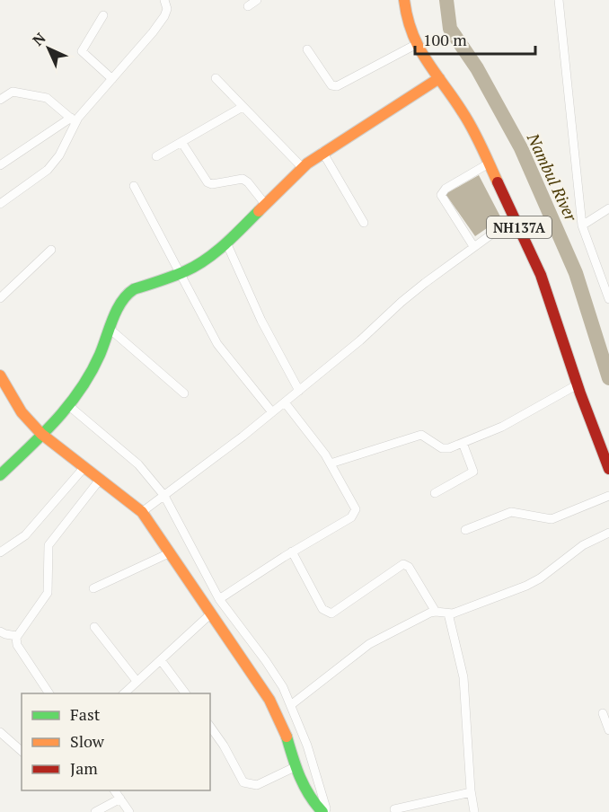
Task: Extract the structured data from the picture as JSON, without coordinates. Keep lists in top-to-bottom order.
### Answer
{
  "streets": {
    "main road": ["NH137A"]
  },
  "water": ["Nambul River"],
  "legend": ["Fast", "Slow", "Jam"],
  "scale_bar": "100 m",
  "north": "top left"
}
